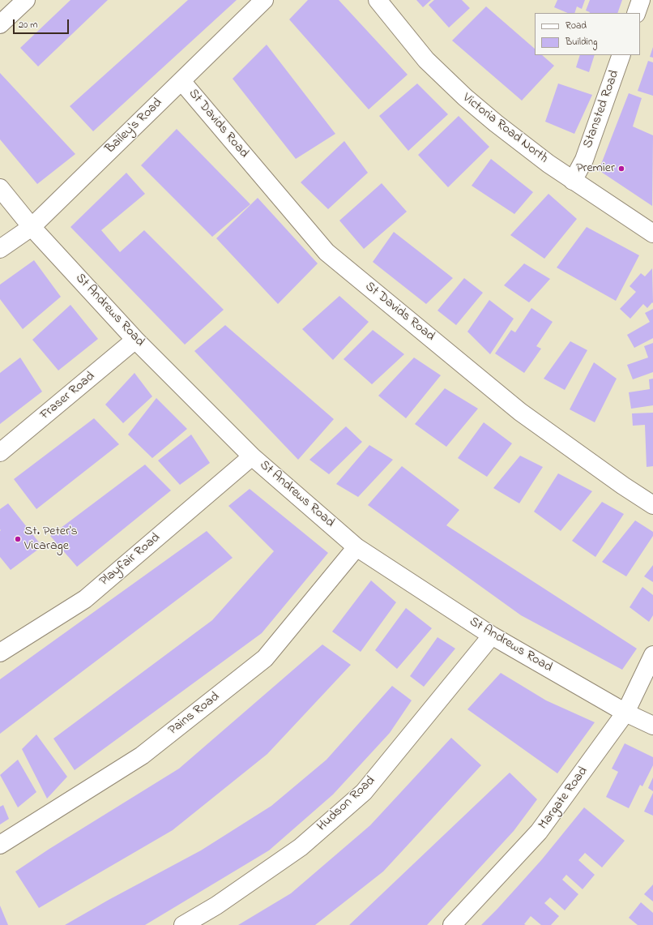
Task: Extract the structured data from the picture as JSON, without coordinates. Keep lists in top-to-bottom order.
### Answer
{
  "streets": {
    "street": [
      "Stansted Road",
      "St Davids Road",
      "Bailey's Road",
      "Victoria Road North",
      "St Andrews Road",
      "Fraser Road",
      "Playfair Road",
      "Pains Road",
      "Margate Road",
      "Hudson Road"
    ]
  },
  "crossings": [
    ["Stansted Road", "Victoria Road North"],
    ["St Davids Road", "Bailey's Road"],
    ["Bailey's Road", "St Andrews Road"],
    ["St Andrews Road", "Fraser Road"],
    ["St Andrews Road", "Playfair Road"],
    ["St Andrews Road", "Pains Road"],
    ["St Andrews Road", "Margate Road"],
    ["St Andrews Road", "Hudson Road"]
  ],
  "places": ["Premier", "St. Peter's Vicarage"],
  "legend": ["Road", "Building"],
  "scale_bar": "20 m"
}
